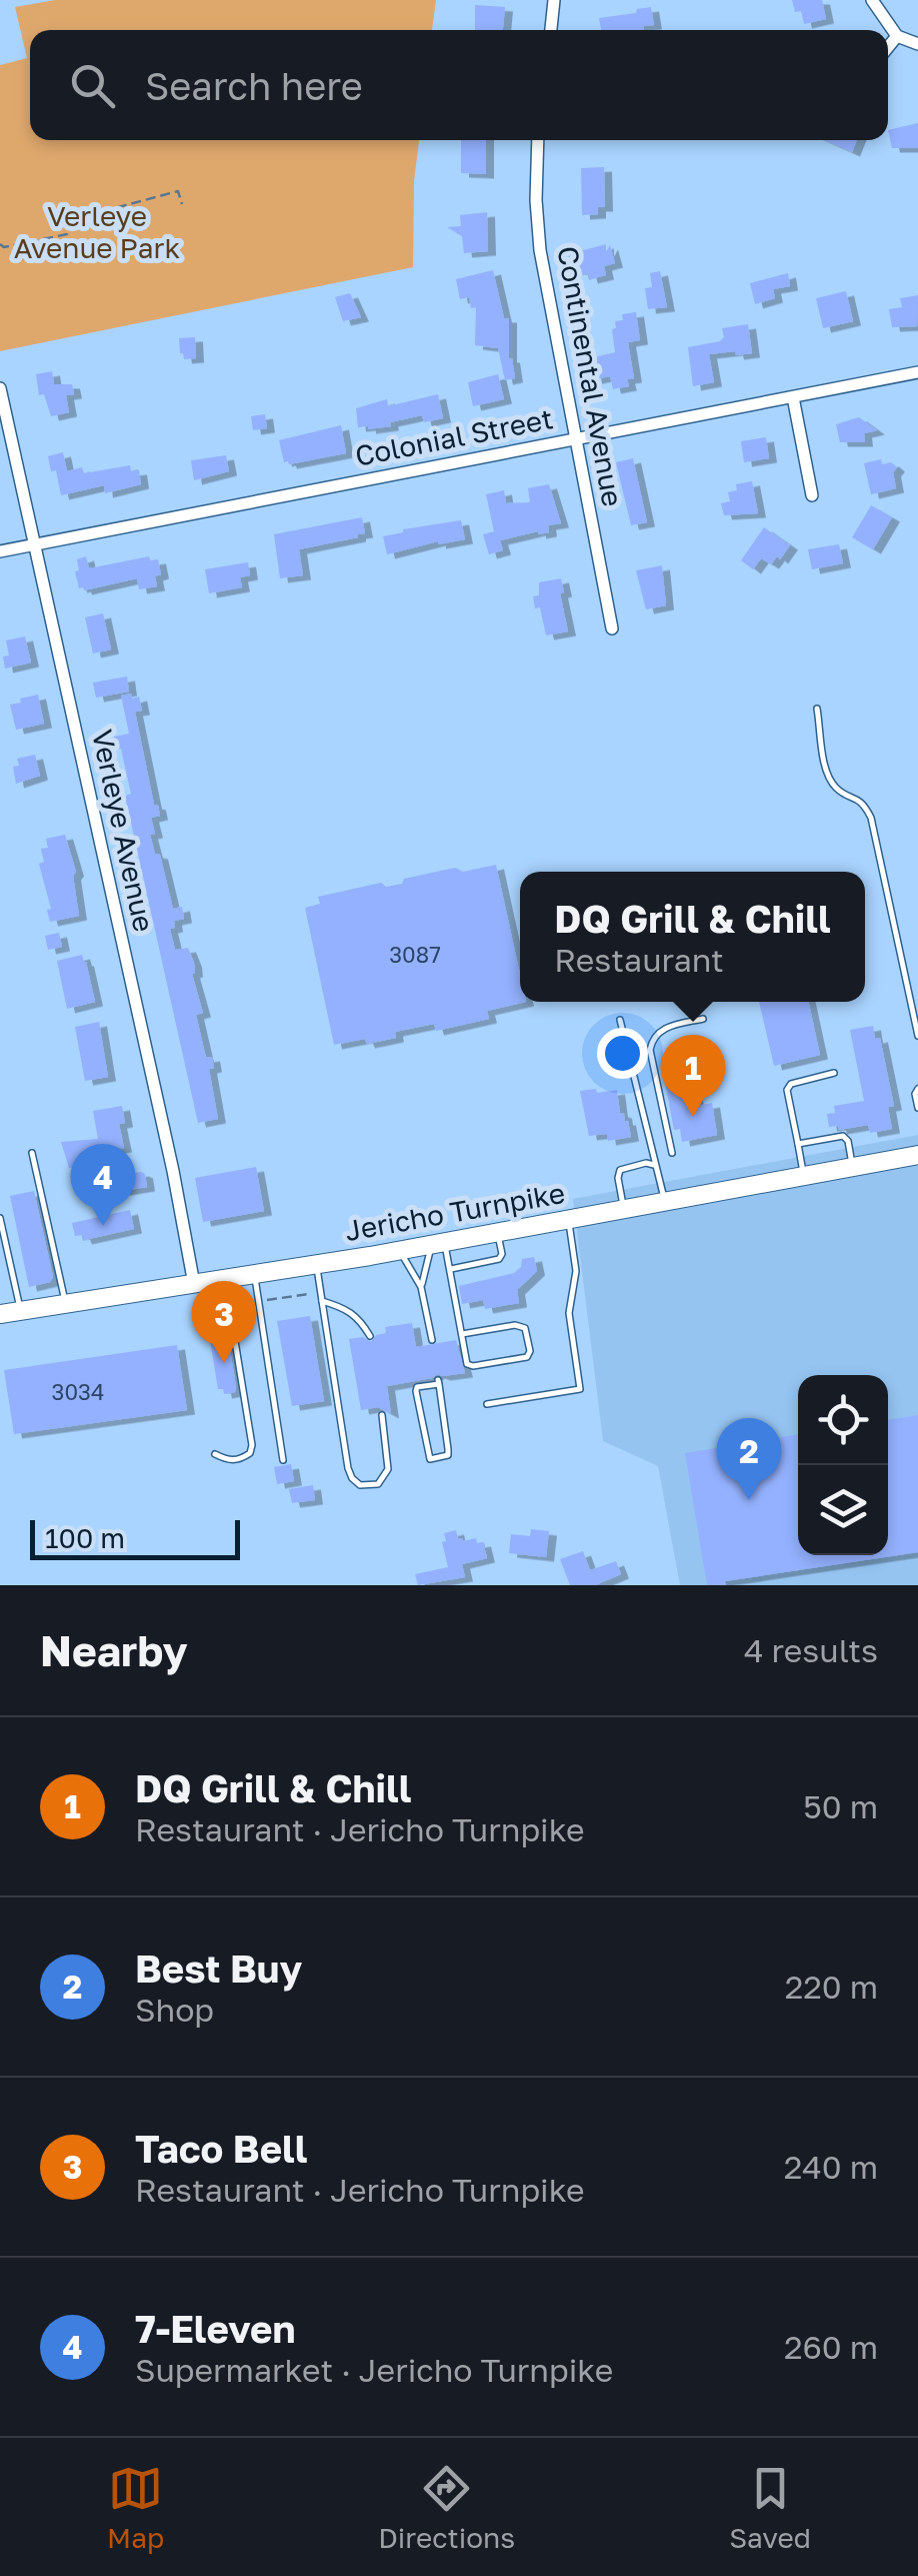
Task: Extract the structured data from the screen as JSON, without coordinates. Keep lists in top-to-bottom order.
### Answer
{
  "streets": {
    "main road": ["Jericho Turnpike"],
    "street": ["Continental Avenue", "Colonial Street", "Verleye Avenue"]
  },
  "crossings": [
    ["Continental Avenue", "Colonial Street"],
    ["Colonial Street", "Verleye Avenue"],
    ["Verleye Avenue", "Jericho Turnpike"]
  ],
  "parks": ["Verleye Avenue Park"],
  "house_numbers": ["3087", "3034"],
  "scale_bar": "100 m",
  "page": {
    "search": "Search here",
    "popup": ["DQ Grill & Chill", "Restaurant"],
    "pins": [
      "1",
      "4",
      "3",
      "2"
    ],
    "scale": "100 m",
    "heading": ["Nearby", "4 results"],
    "list": [
      {
        "mark": "1",
        "name": "DQ Grill & Chill",
        "note": "Restaurant · Jericho Turnpike",
        "value": "50 m"
      },
      {
        "mark": "2",
        "name": "Best Buy",
        "note": "Shop",
        "value": "220 m"
      },
      {
        "mark": "3",
        "name": "Taco Bell",
        "note": "Restaurant · Jericho Turnpike",
        "value": "240 m"
      },
      {
        "mark": "4",
        "name": "7-Eleven",
        "note": "Supermarket · Jericho Turnpike",
        "value": "260 m"
      }
    ],
    "nav": ["Map", "Directions", "Saved"]
  }
}
